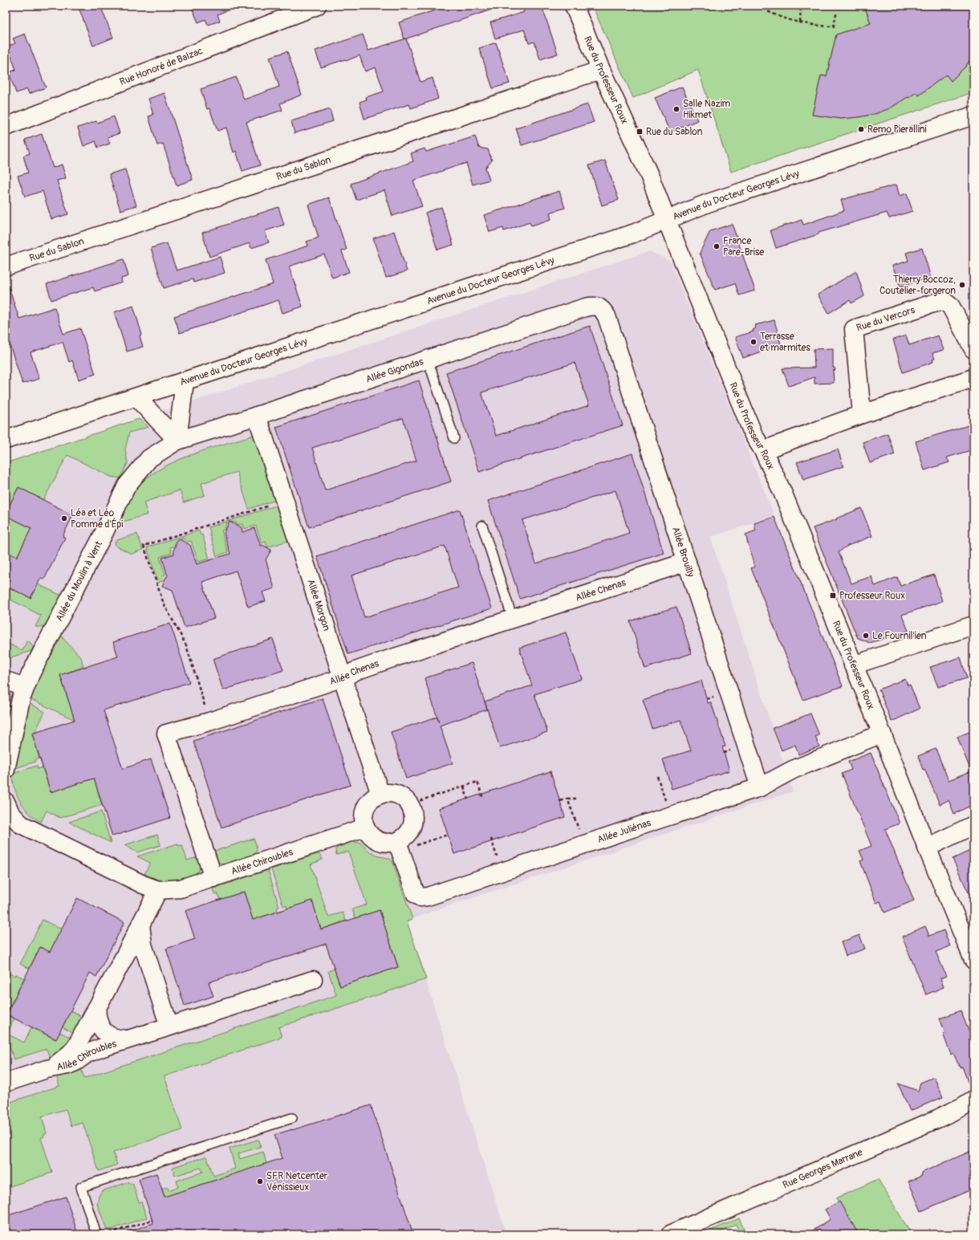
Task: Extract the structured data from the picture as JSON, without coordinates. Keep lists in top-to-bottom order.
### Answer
{
  "streets": {
    "street": [
      "Rue Honoré de Balzac",
      "Rue du Professeur Roux",
      "Rue du Sablon",
      "Avenue du Docteur Georges Lévy",
      "Rue du Vercors",
      "Allée Gigondas",
      "Allée Brouilly",
      "Allée du Moulin à Vent",
      "Allée Chenas",
      "Allée Morgon",
      "Allée Juliénas",
      "Allée Chiroubles",
      "Rue Georges Marrane"
    ]
  },
  "crossings": [
    ["Rue du Professeur Roux", "Rue du Sablon"],
    ["Rue du Professeur Roux", "Avenue du Docteur Georges Lévy"],
    ["Rue du Professeur Roux", "Allée Juliénas"],
    ["Allée Gigondas", "Allée Brouilly"],
    ["Allée Gigondas", "Allée du Moulin à Vent"],
    ["Allée Gigondas", "Allée Morgon"],
    ["Allée Brouilly", "Allée Chenas"],
    ["Allée Brouilly", "Allée Juliénas"],
    ["Allée Chenas", "Allée Morgon"],
    ["Allée Chenas", "Allée Chiroubles"],
    ["Allée Morgon", "Allée Juliénas"],
    ["Allée Morgon", "Allée Chiroubles"],
    ["Allée Juliénas", "Allée Chiroubles"]
  ],
  "places": {
    "other": [
      "Salle Nazim Hikmet",
      "Remo Pierallini",
      "France Pare-Brise",
      "Thierry Boccoz, Coutelier-forgeron",
      "Terrasse et marmites",
      "Léa et Léo Pomme d'Épi",
      "Le Fournil'ien",
      "SFR Netcenter Vénissieux"
    ],
    "transit": ["Rue du Sablon", "Professeur Roux"]
  }
}
